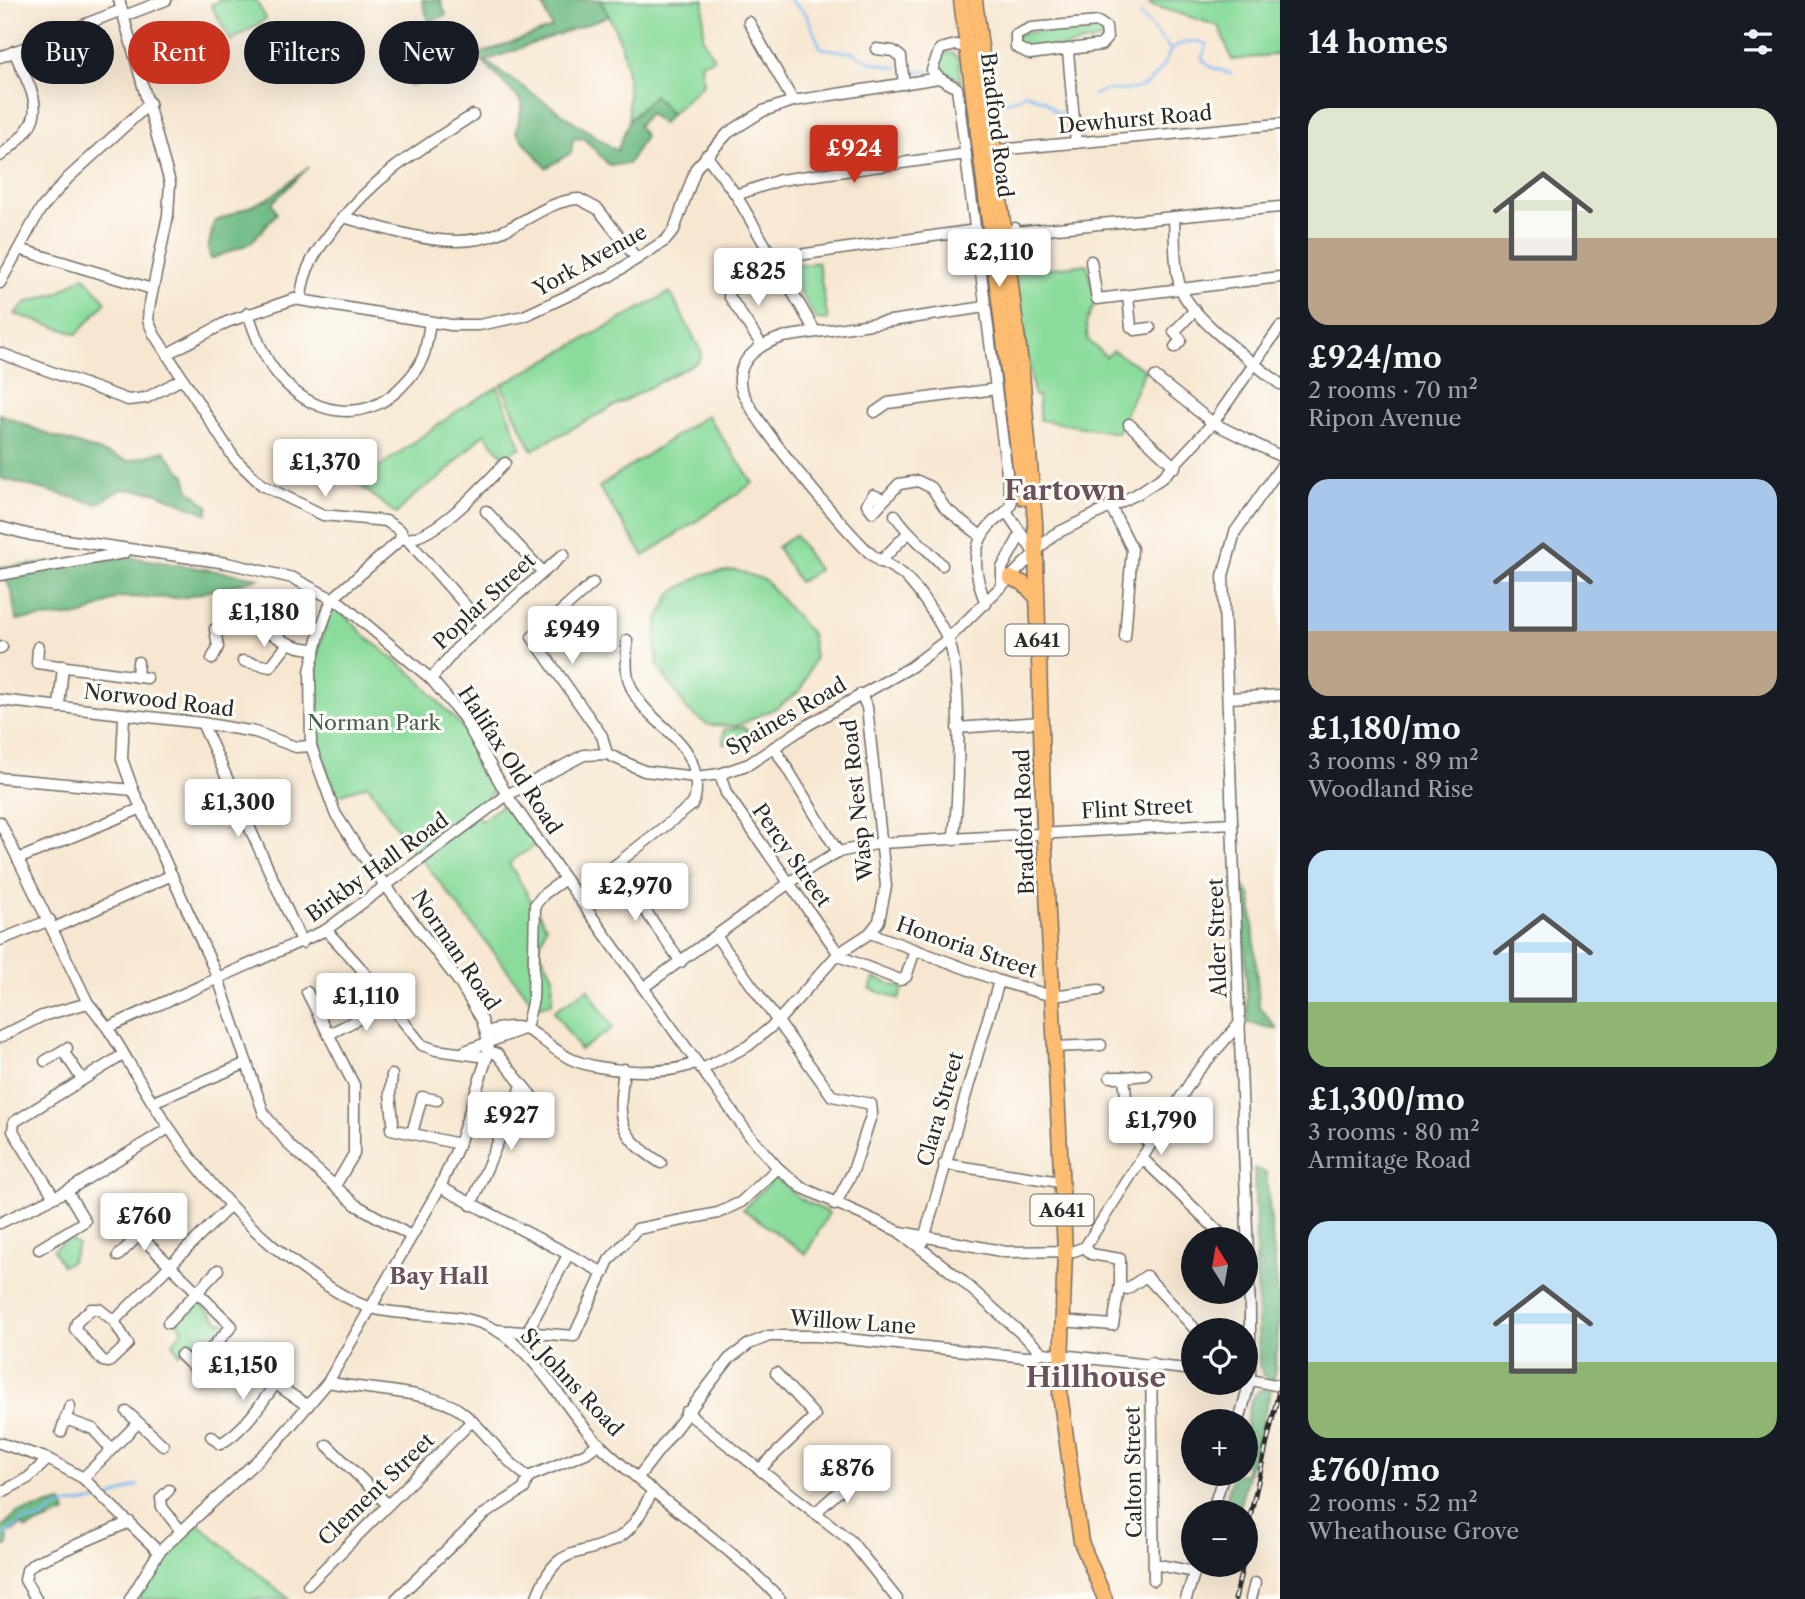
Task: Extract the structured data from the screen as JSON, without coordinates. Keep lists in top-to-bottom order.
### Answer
{
  "streets": {
    "main road": ["Bradford Road", "A641"],
    "street": [
      "Dewhurst Road",
      "York Avenue",
      "Poplar Street",
      "Norwood Road",
      "Spaines Road",
      "Halifax Old Road",
      "Wasp Nest Road",
      "Flint Street",
      "Percy Street",
      "Birkby Hall Road",
      "Alder Street",
      "Honoria Street",
      "Norman Road",
      "Clara Street",
      "Willow Lane",
      "St Johns Road",
      "Calton Street",
      "Clement Street"
    ]
  },
  "crossings": [
    ["Dewhurst Road", "Bradford Road"],
    ["Dewhurst Road", "A641"],
    ["Bradford Road", "York Avenue"],
    ["Bradford Road", "A641"],
    ["Bradford Road", "Spaines Road"],
    ["Bradford Road", "Flint Street"],
    ["Bradford Road", "Honoria Street"],
    ["Poplar Street", "Halifax Old Road"],
    ["A641", "Spaines Road"],
    ["Norwood Road", "Norman Road"],
    ["Spaines Road", "Wasp Nest Road"],
    ["Spaines Road", "Percy Street"],
    ["Halifax Old Road", "Birkby Hall Road"],
    ["Halifax Old Road", "Norman Road"],
    ["Halifax Old Road", "Clara Street"],
    ["Halifax Old Road", "Willow Lane"],
    ["Wasp Nest Road", "Flint Street"],
    ["Wasp Nest Road", "Honoria Street"],
    ["Flint Street", "Alder Street"],
    ["Birkby Hall Road", "Norman Road"],
    ["Honoria Street", "Clara Street"],
    ["Willow Lane", "St Johns Road"]
  ],
  "districts": ["Fartown", "Bay Hall", "Hillhouse"],
  "parks": ["Norman Park"],
  "north": "top",
  "page": {
    "heading": "14 homes",
    "chip": [
      "Buy",
      "Rent",
      "Filters",
      "New"
    ],
    "list": [
      {
        "name": "£924/mo",
        "note": "2 rooms · 70 m² · Ripon Avenue"
      },
      {
        "name": "£1,180/mo",
        "note": "3 rooms · 89 m² · Woodland Rise"
      },
      {
        "name": "£1,300/mo",
        "note": "3 rooms · 80 m² · Armitage Road"
      },
      {
        "name": "£760/mo",
        "note": "2 rooms · 52 m² · Wheathouse Grove"
      }
    ],
    "price": [
      "£924",
      "£2,110",
      "£825",
      "£1,370",
      "£1,180",
      "£949",
      "£1,300",
      "£2,970",
      "£1,110",
      "£927",
      "£1,790",
      "£760",
      "£1,150",
      "£876"
    ],
    "map_buttons": ["+", "−"]
  }
}
